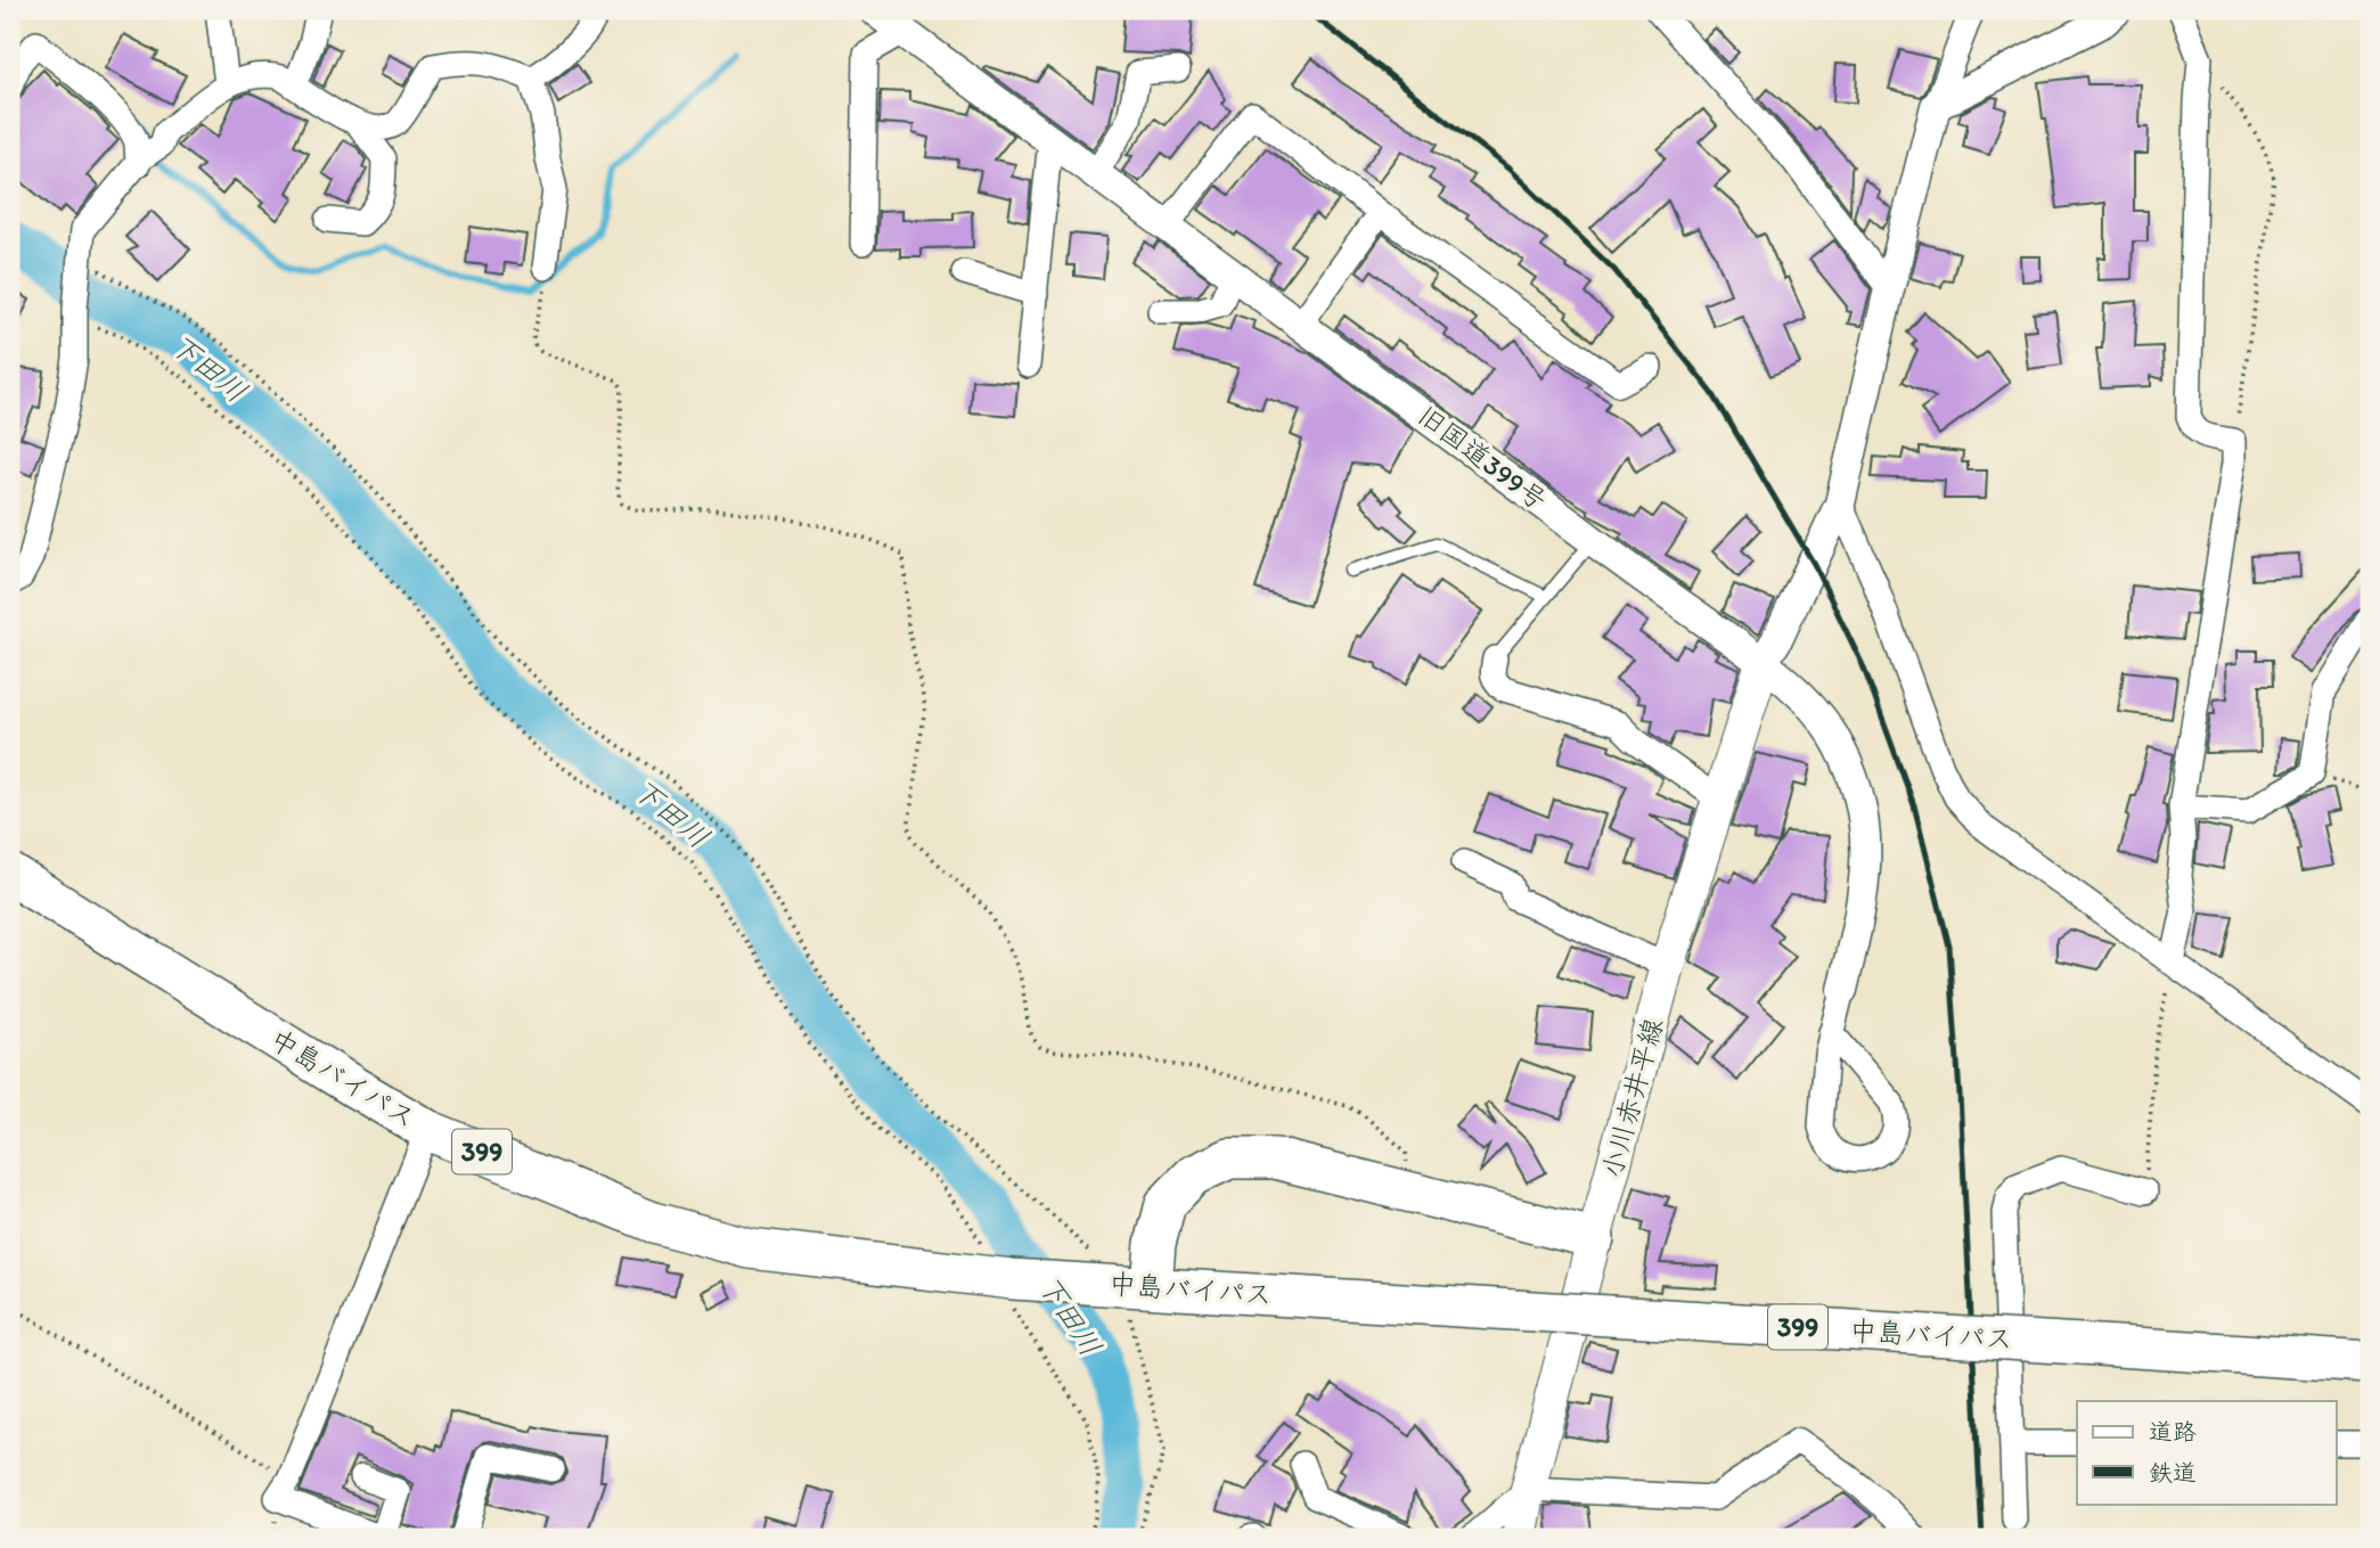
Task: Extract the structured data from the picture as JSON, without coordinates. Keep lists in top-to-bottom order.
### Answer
{
  "streets": {
    "highway": ["中島バイパス", "399"],
    "main road": ["小川赤井平線"],
    "street": ["旧国道399号"]
  },
  "crossings": [
    ["旧国道399号", "小川赤井平線"]
  ],
  "water": ["下田川"],
  "legend": ["道路", "鉄道"]
}
